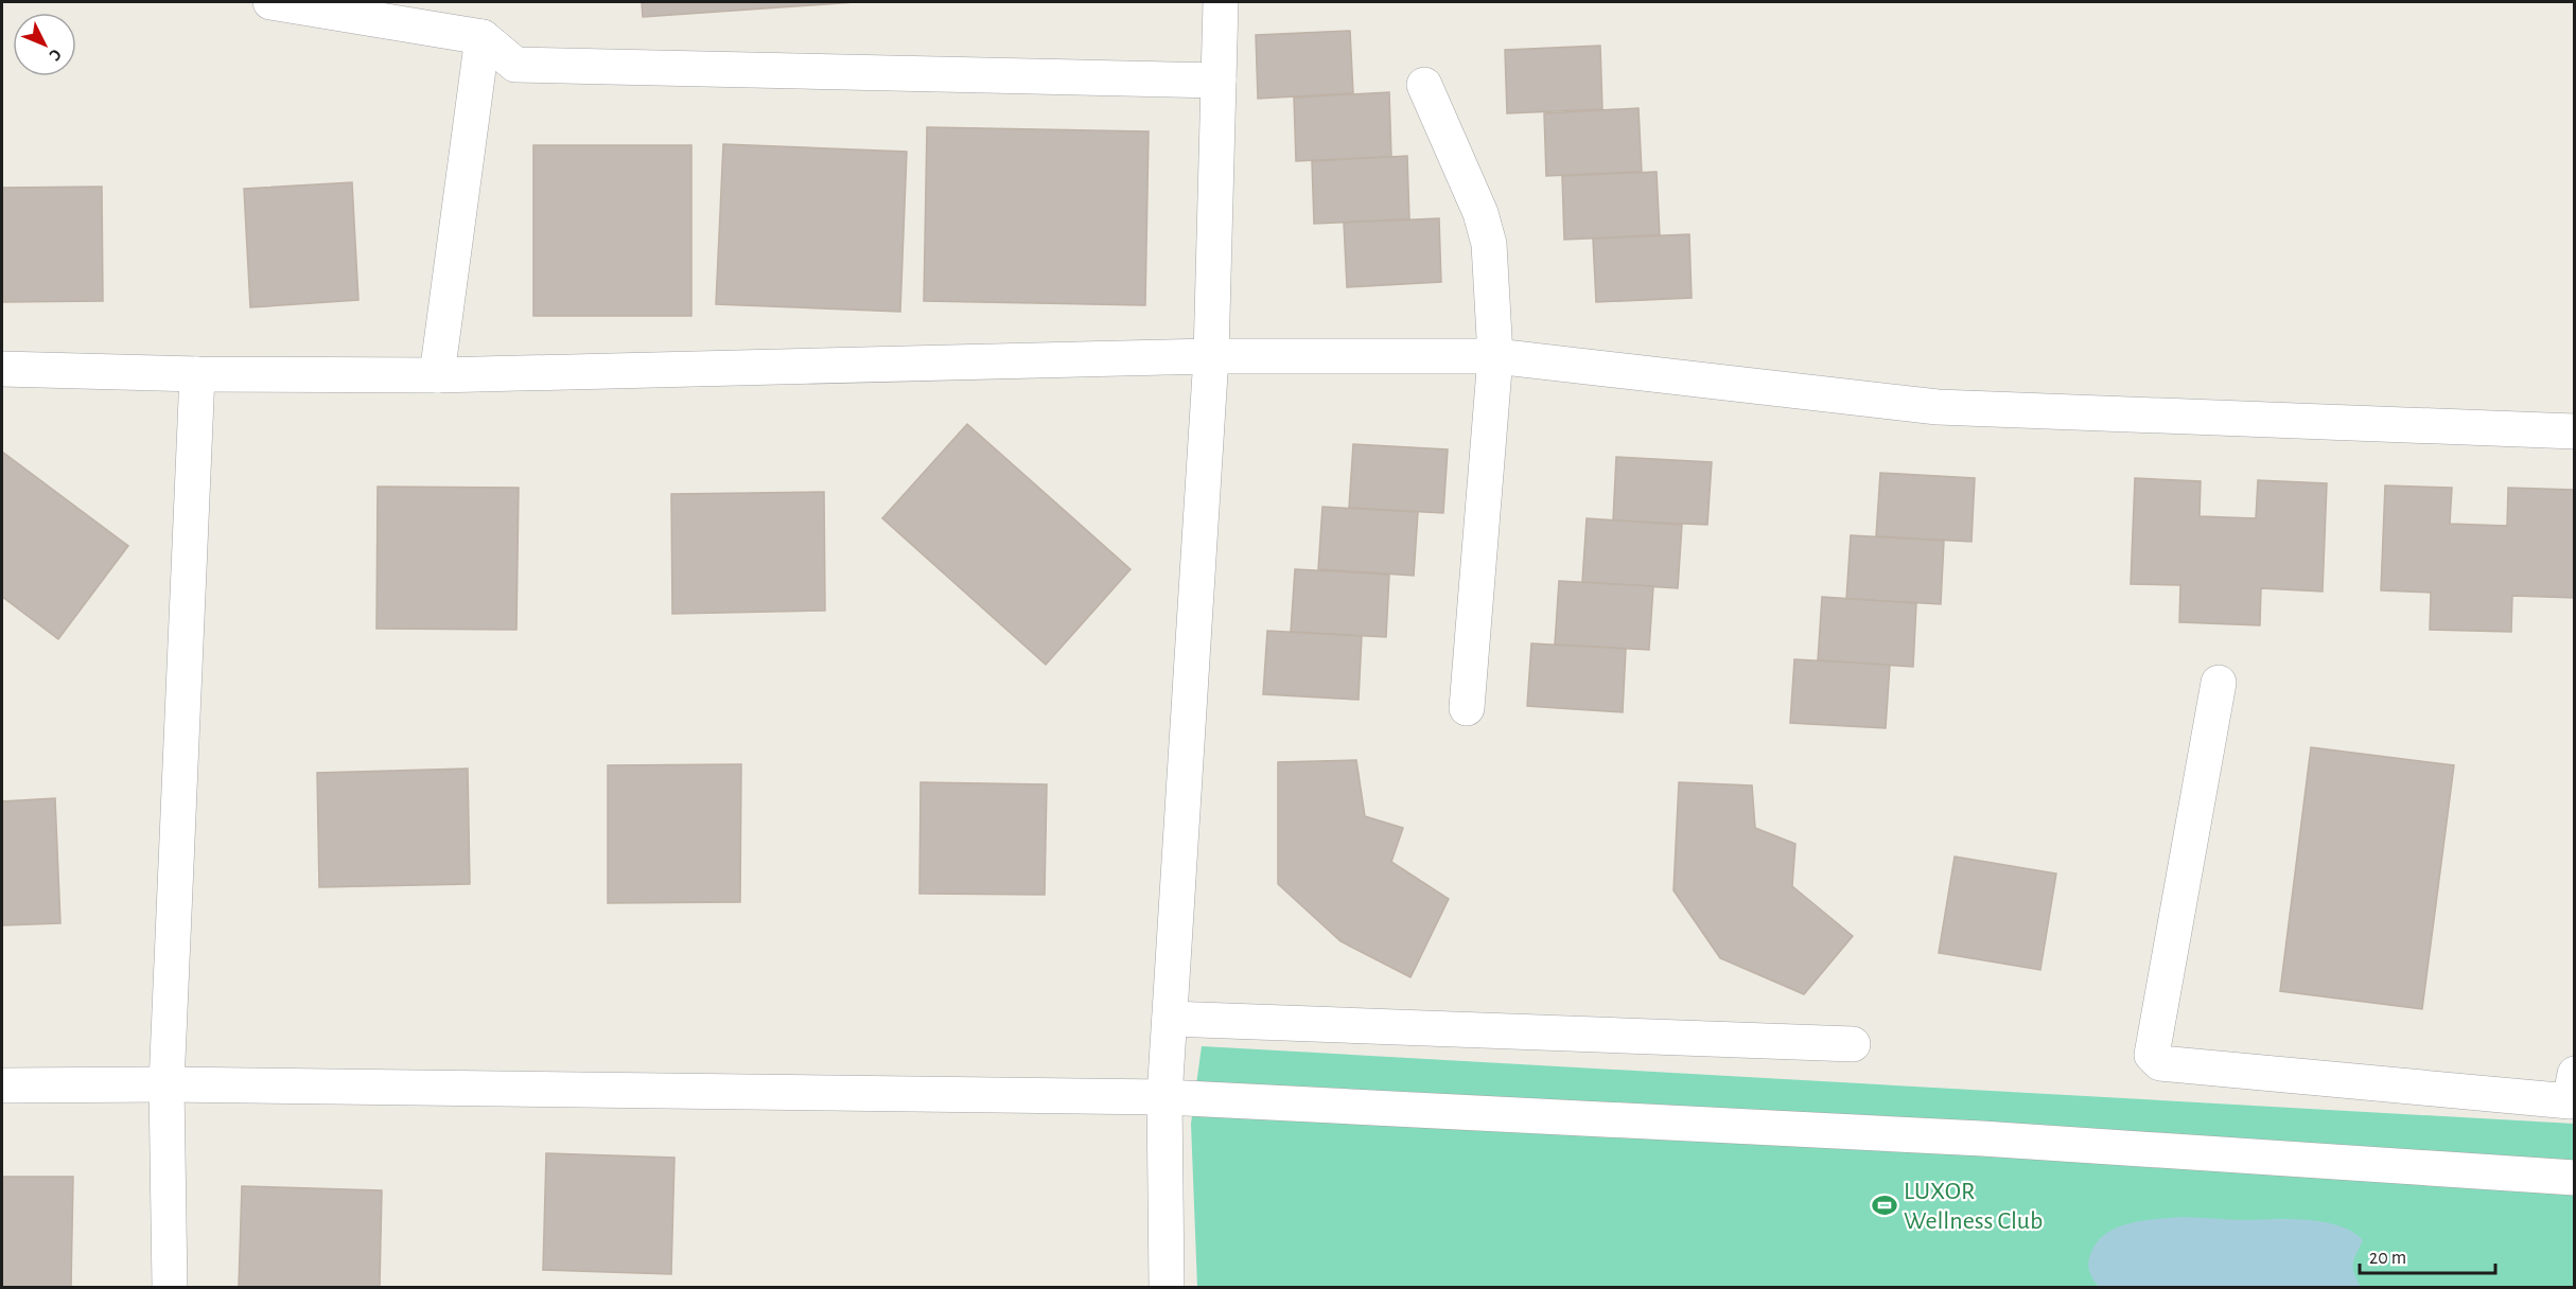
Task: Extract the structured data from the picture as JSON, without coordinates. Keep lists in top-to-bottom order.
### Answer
{
  "places": {
    "sports": ["LUXOR Wellness Club"]
  },
  "scale_bar": "20 m",
  "north": "bottom right"
}
